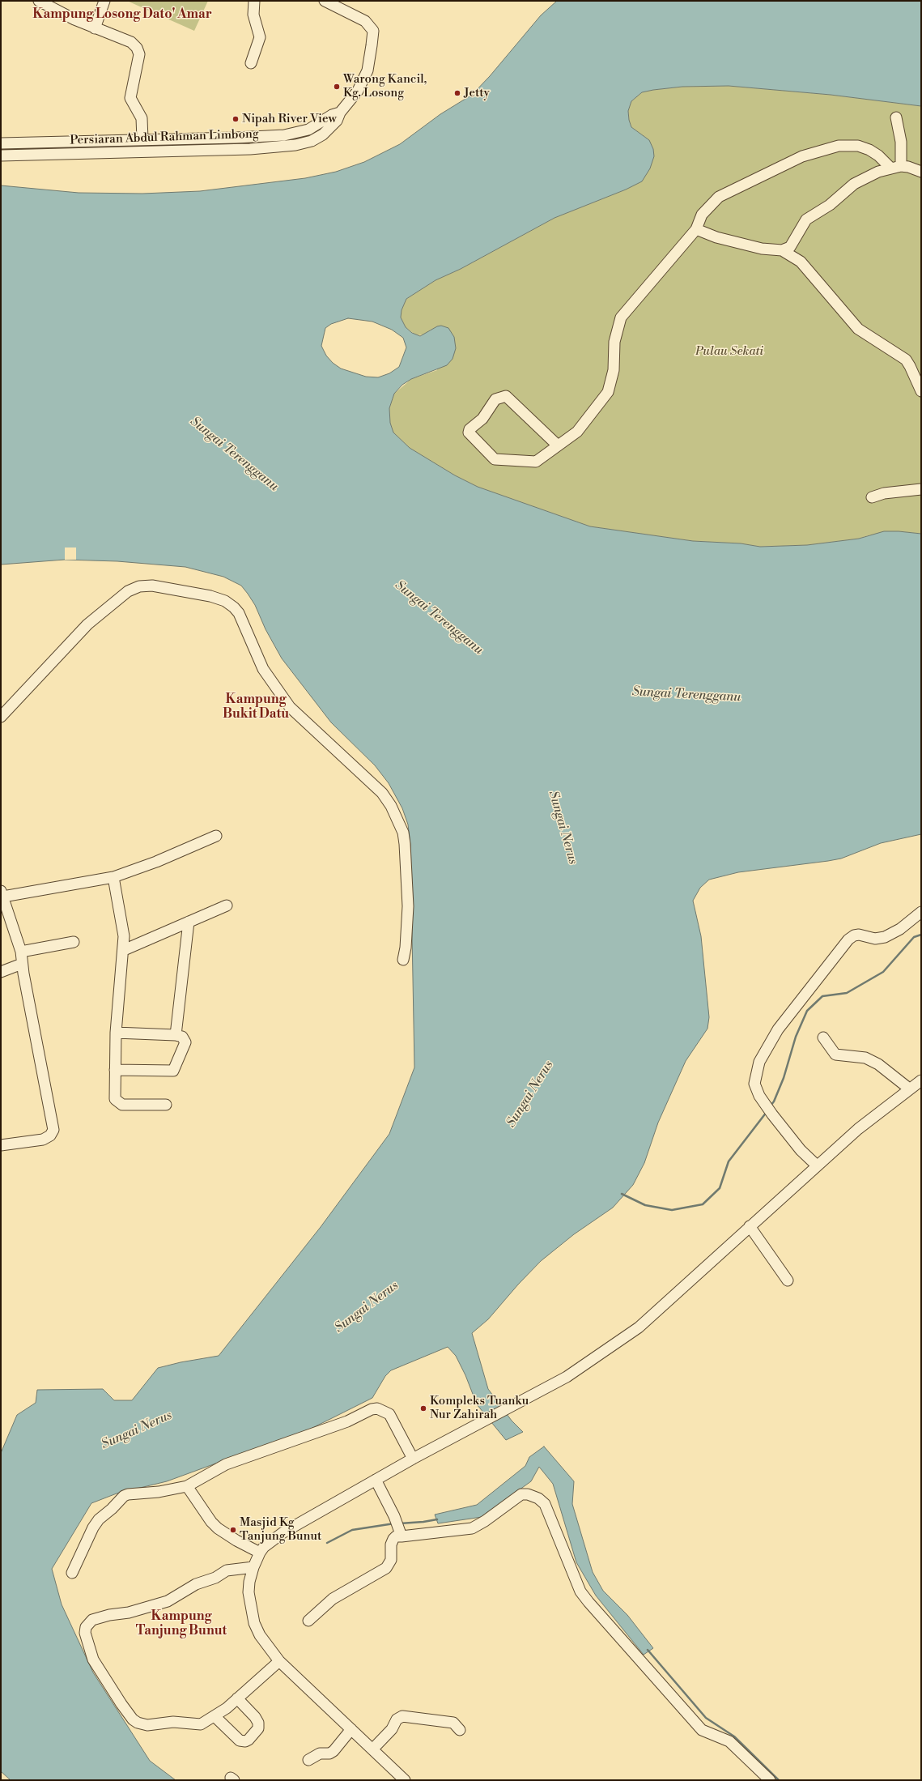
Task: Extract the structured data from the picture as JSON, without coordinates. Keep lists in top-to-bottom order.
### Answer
{
  "streets": {
    "street": ["Persiaran Abdul Rahman Limbong"]
  },
  "districts": ["Kampung Losong Dato' Amar", "Kampung Bukit Datu", "Kampung Tanjung Bunut"],
  "water": ["Sungai Terengganu", "Sungai Nerus"],
  "parks": ["Pulau Sekati"],
  "places": [
    "Warong Kancil, Kg. Losong",
    "Jetty",
    "Nipah River View",
    "Kompleks Tuanku Nur Zahirah",
    "Masjid Kg Tanjung Bunut"
  ]
}
